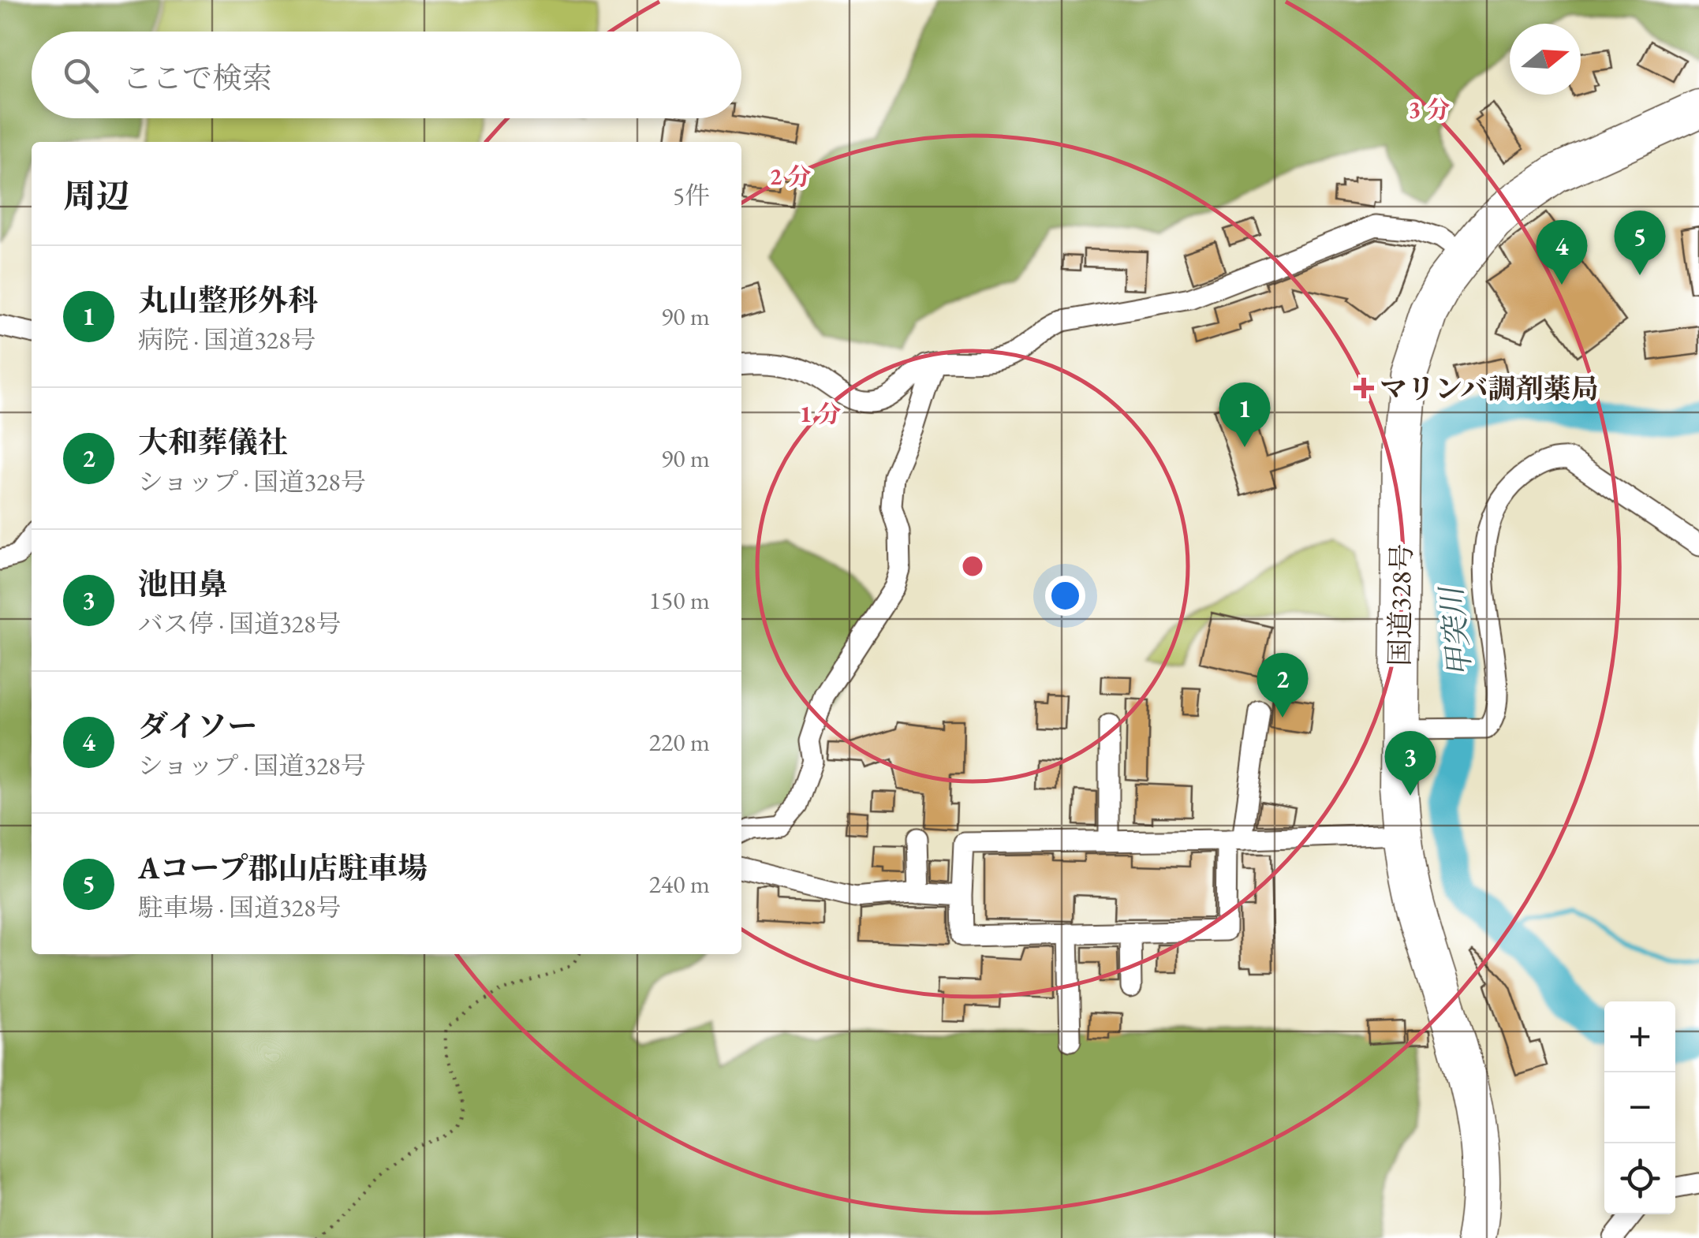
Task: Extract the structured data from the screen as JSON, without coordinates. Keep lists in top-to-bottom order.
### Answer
{
  "streets": {
    "highway": ["国道328号"]
  },
  "water": ["甲突川"],
  "places": {
    "health": ["マリンバ調剤薬局"]
  },
  "north": "right",
  "page": {
    "search": "ここで検索",
    "heading": ["周辺", "5件"],
    "pins": [
      "5",
      "4",
      "1",
      "2",
      "3"
    ],
    "list": [
      {
        "mark": "1",
        "name": "丸山整形外科",
        "note": "病院 · 国道328号",
        "value": "90 m"
      },
      {
        "mark": "2",
        "name": "大和葬儀社",
        "note": "ショップ · 国道328号",
        "value": "90 m"
      },
      {
        "mark": "3",
        "name": "池田鼻",
        "note": "バス停 · 国道328号",
        "value": "150 m"
      },
      {
        "mark": "4",
        "name": "ダイソー",
        "note": "ショップ · 国道328号",
        "value": "220 m"
      },
      {
        "mark": "5",
        "name": "Aコープ郡山店駐車場",
        "note": "駐車場 · 国道328号",
        "value": "240 m"
      }
    ],
    "map_buttons": ["+", "−"]
  },
  "rings": ["3 分", "2 分", "1 分"]
}
